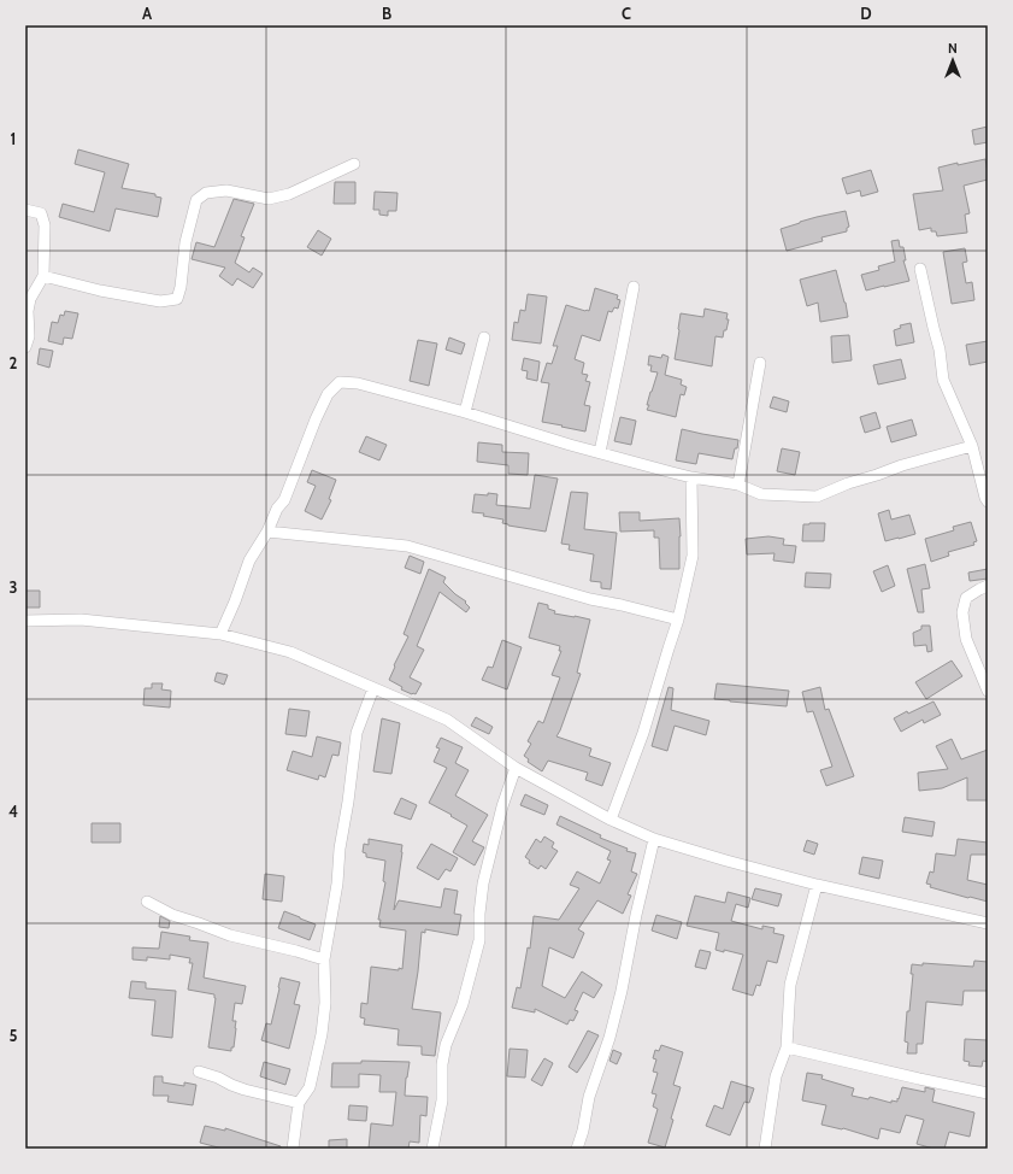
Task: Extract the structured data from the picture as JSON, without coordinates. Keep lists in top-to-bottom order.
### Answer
{
  "north": "top",
  "grid": {
    "columns": [
      "A",
      "B",
      "C",
      "D"
    ],
    "rows": [
      "1",
      "2",
      "3",
      "4",
      "5"
    ]
  }
}
